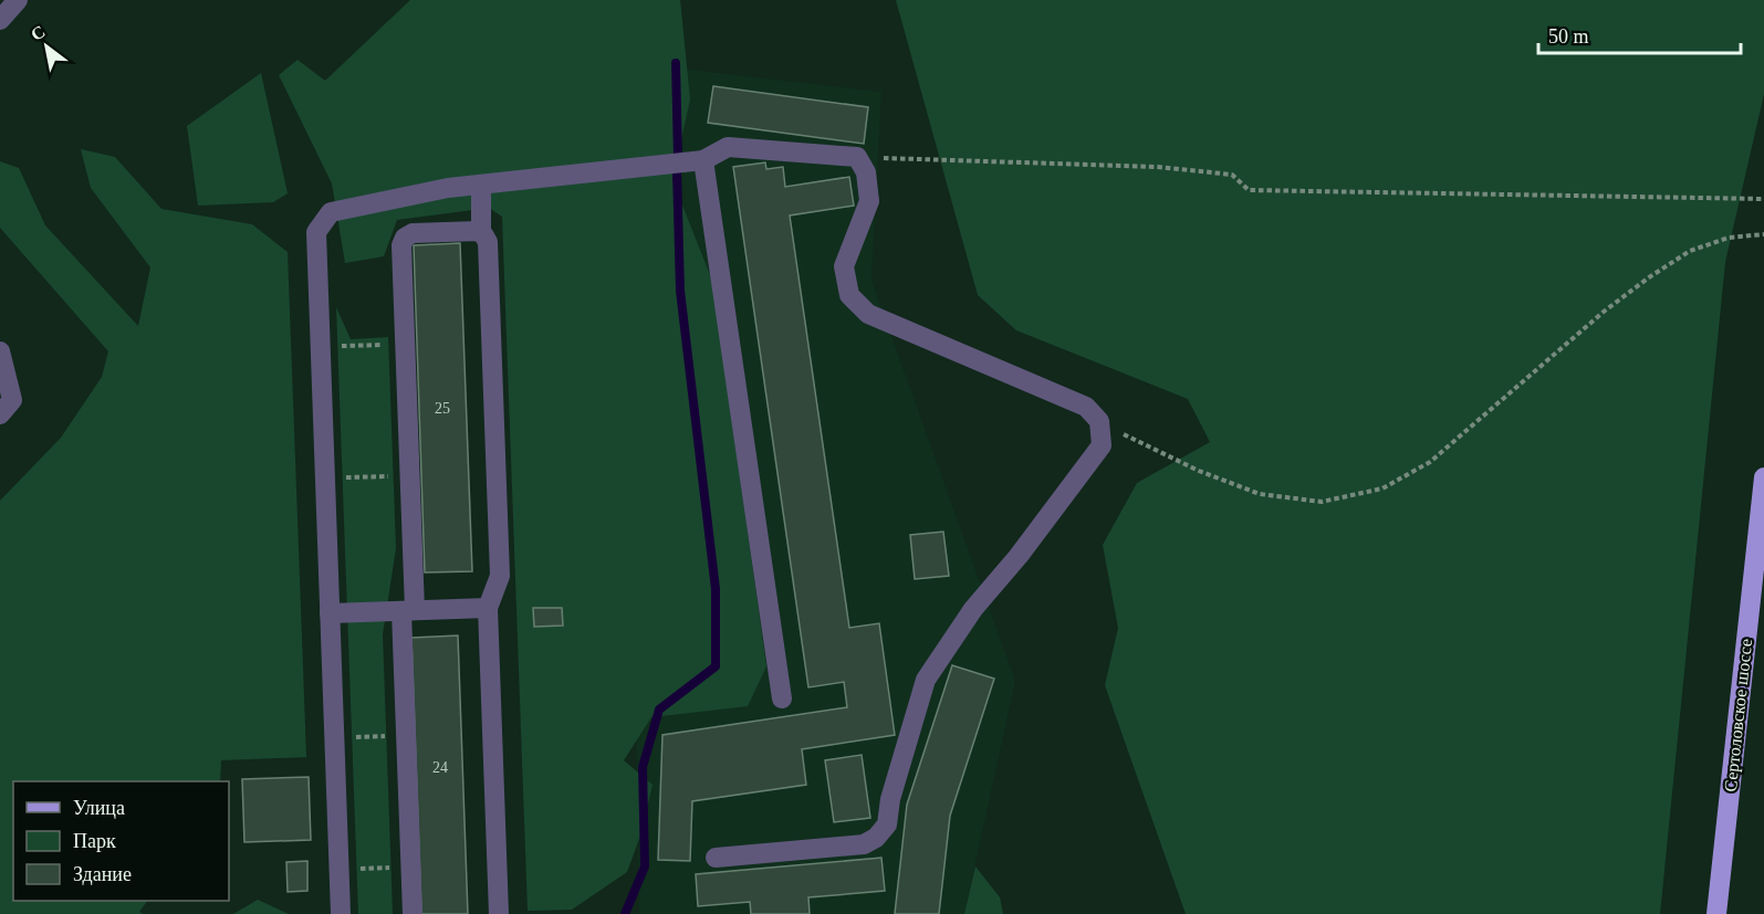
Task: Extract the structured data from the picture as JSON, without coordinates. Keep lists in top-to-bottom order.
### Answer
{
  "streets": {
    "main road": ["Сертоловское шоссе"]
  },
  "house_numbers": ["25", "24"],
  "legend": ["Улица", "Парк", "Здание"],
  "scale_bar": "50 m",
  "north": "top left"
}
